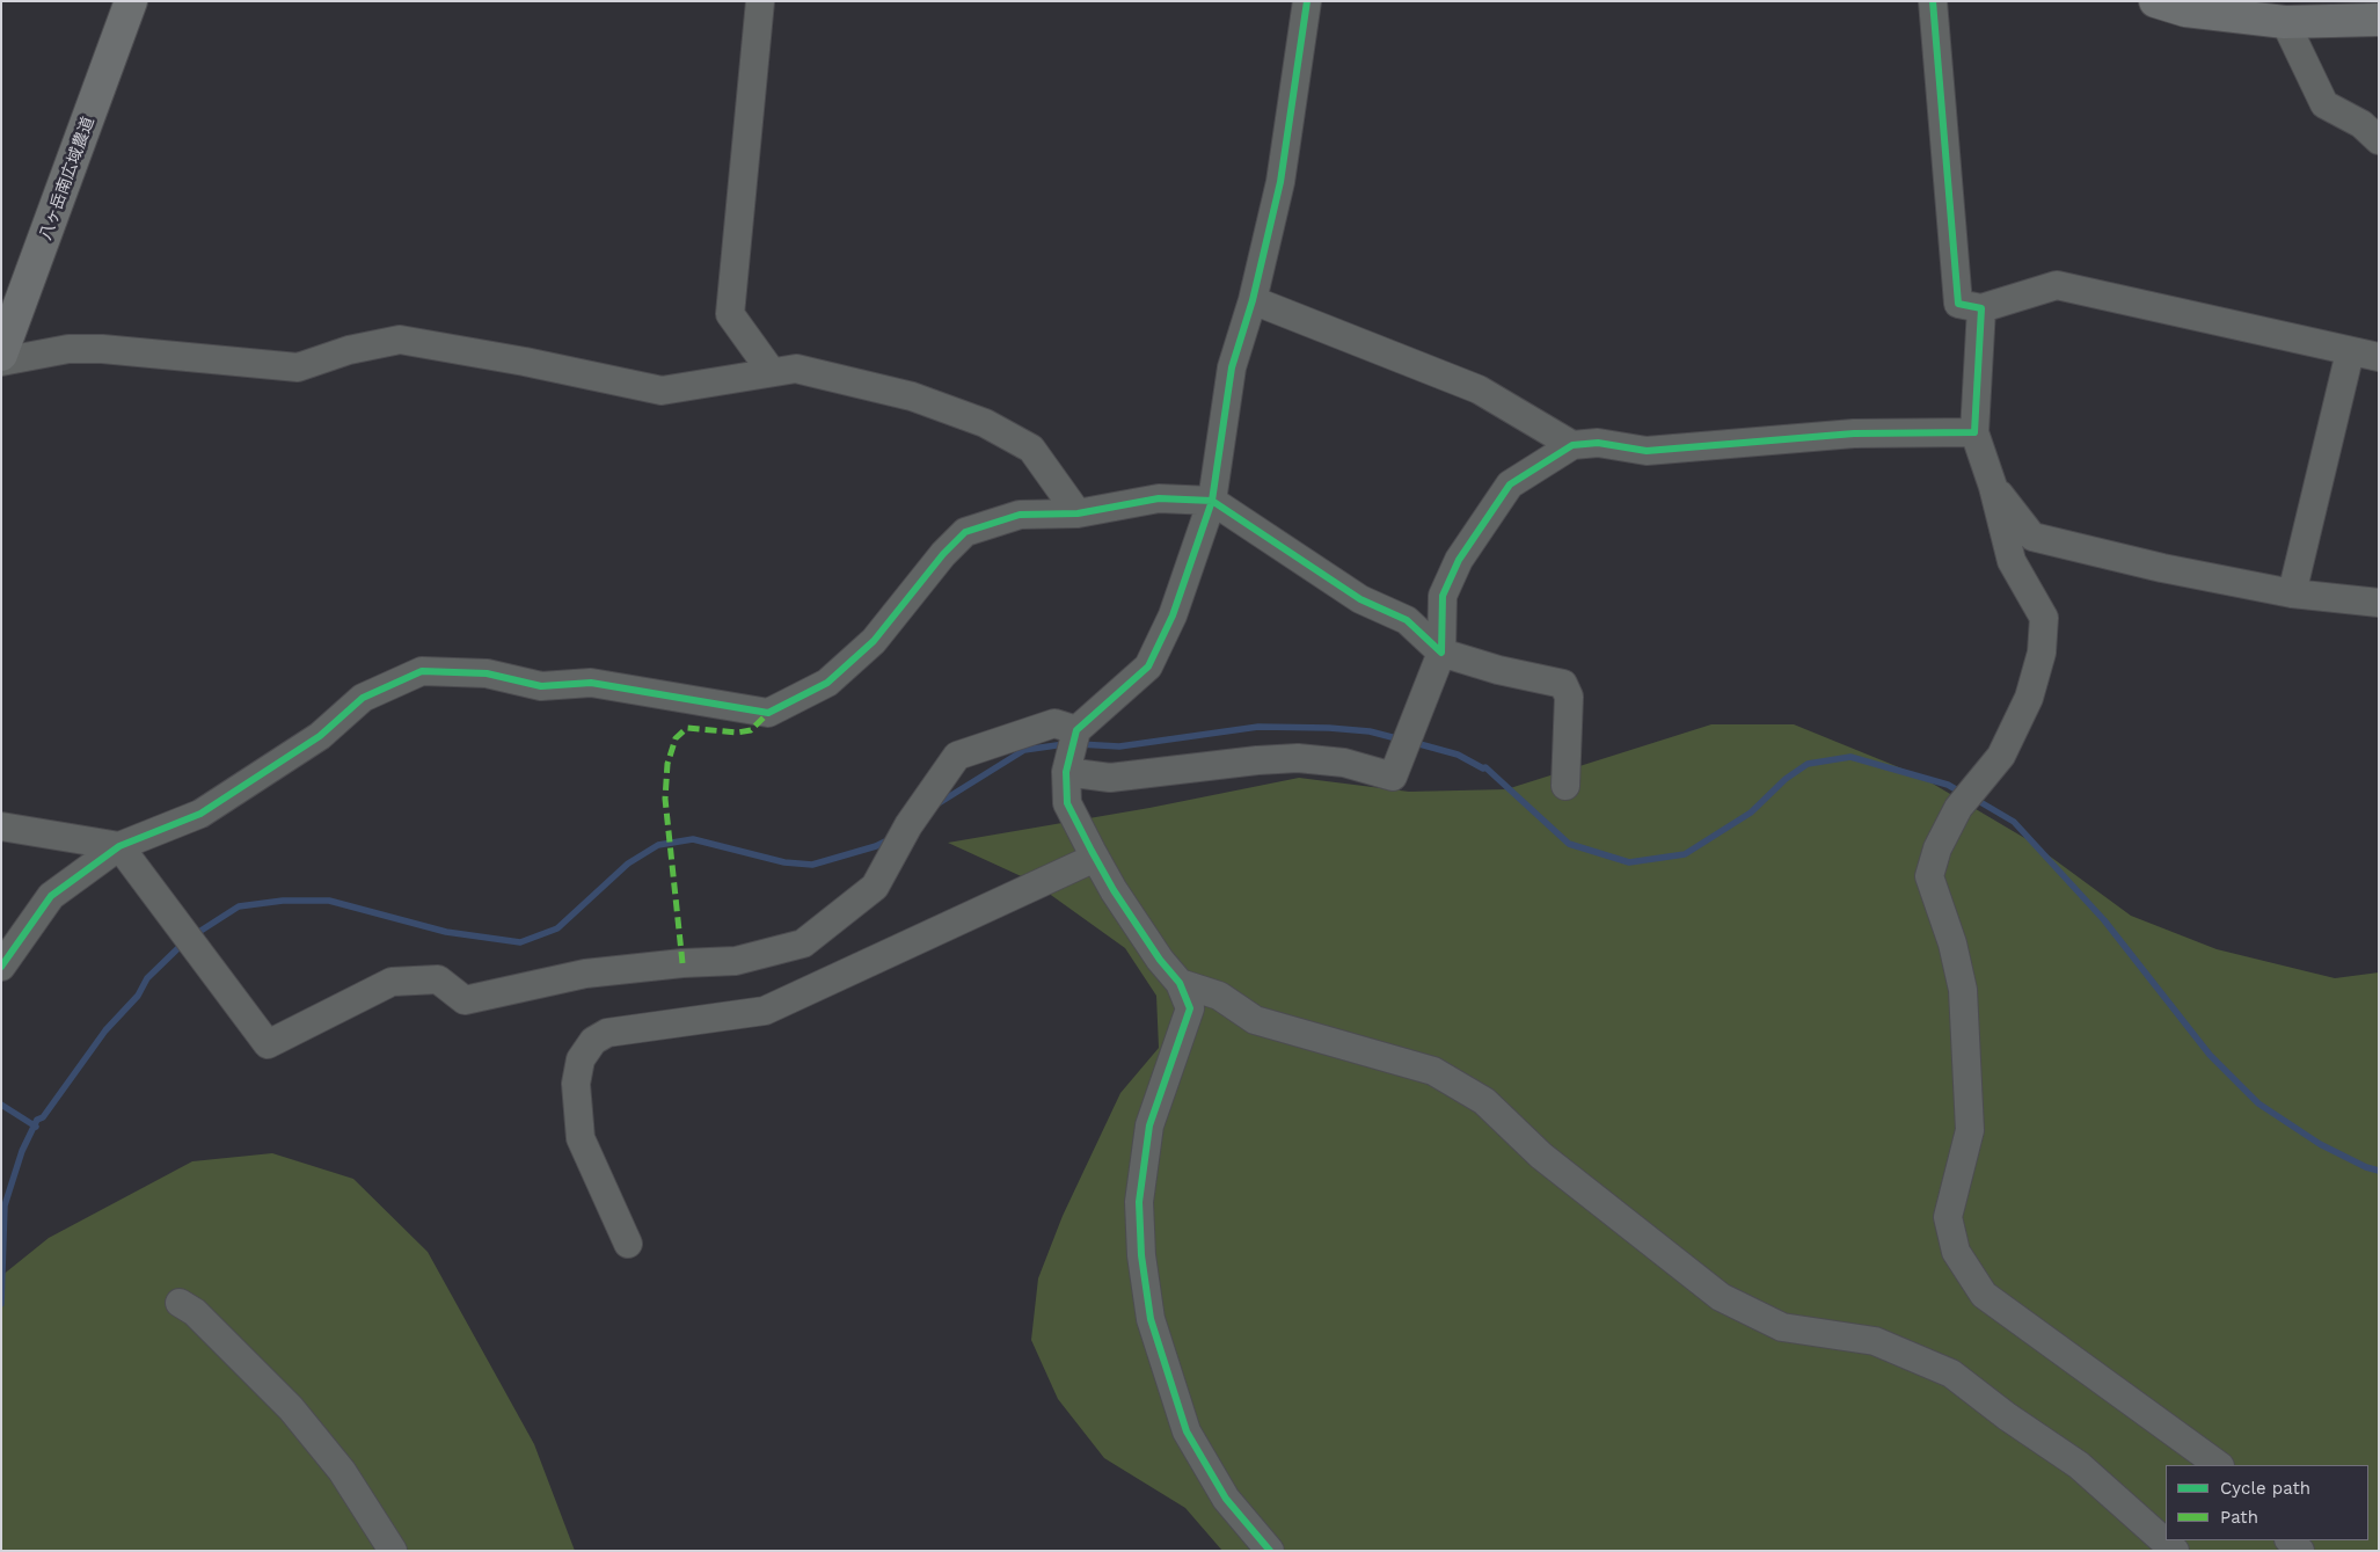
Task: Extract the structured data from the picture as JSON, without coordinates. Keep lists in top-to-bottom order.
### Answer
{
  "streets": {
    "street": ["八ヶ岳南広域農道"]
  },
  "legend": ["Cycle path", "Path"]
}
